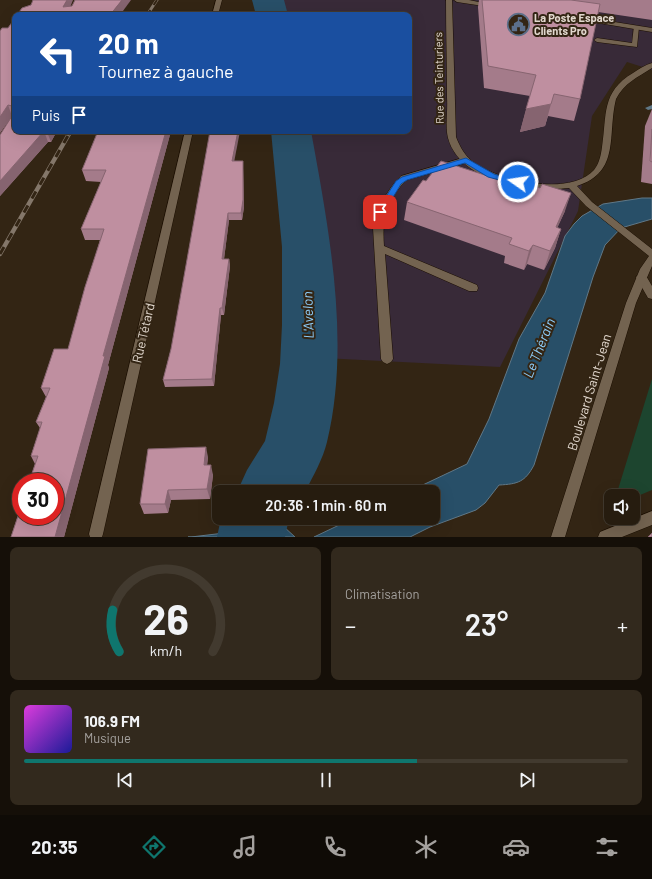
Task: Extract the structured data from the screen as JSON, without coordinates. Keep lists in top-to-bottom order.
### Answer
{
  "streets": {
    "street": ["Rue des Teinturiers", "Rue Tétard", "Boulevard Saint-Jean"]
  },
  "water": ["L'Avelon", "Le Thérain"],
  "places": {
    "public building": ["La Poste Espace Clients Pro"]
  },
  "page": {
    "turn": ["20 m", "Tournez à gauche"],
    "then": "Puis",
    "limit": "30",
    "trip": "20:36 · 1 min · 60 m",
    "tile": "Climatisation",
    "heat": ["−", "23°", "+"],
    "song": ["106.9 FM", "Musique"],
    "tabs": "20:35",
    "gauge": ["26", "km/h"]
  }
}
